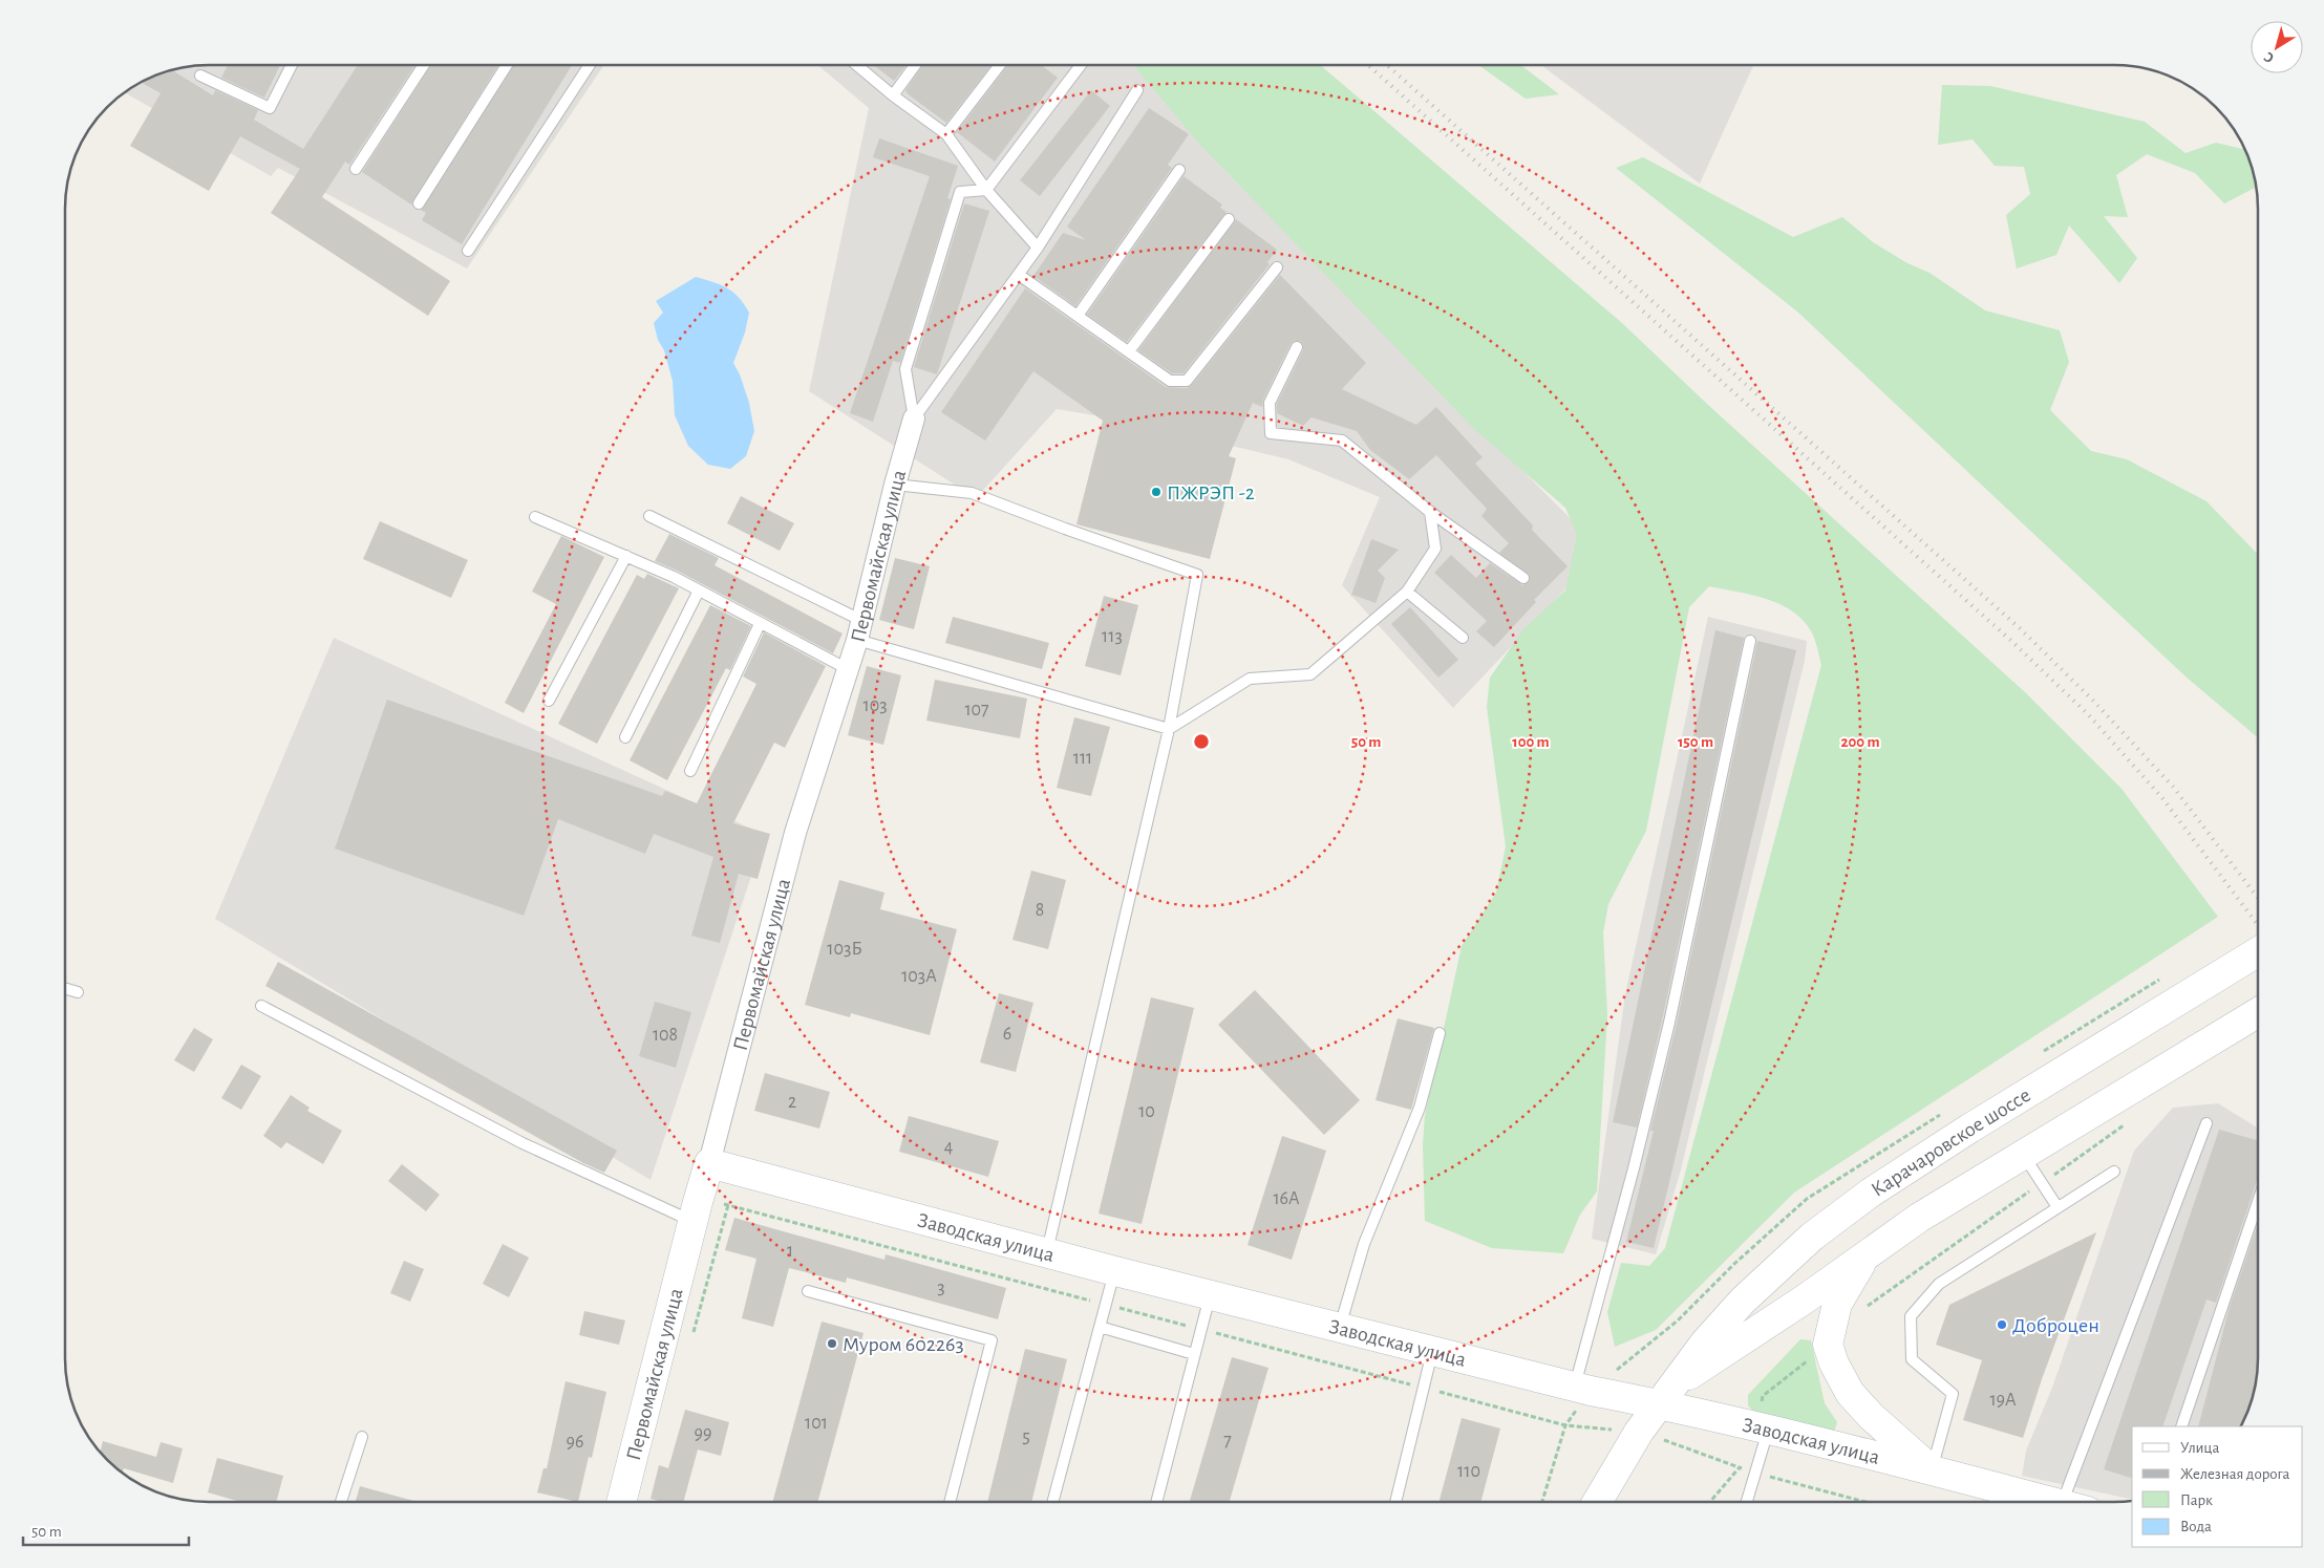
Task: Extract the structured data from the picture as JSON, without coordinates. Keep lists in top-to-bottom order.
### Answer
{
  "streets": {
    "street": ["Первомайская улица", "Карачаровское шоссе", "Заводская улица"]
  },
  "crossings": [
    ["Первомайская улица", "Заводская улица"],
    ["Карачаровское шоссе", "Заводская улица"]
  ],
  "places": ["ПЖРЭП -2", "Доброцен", "Муром 602263"],
  "house_numbers": [
    "113",
    "103",
    "107",
    "111",
    "8",
    "103Б",
    "103А",
    "6",
    "108",
    "2",
    "10",
    "4",
    "16А",
    "1",
    "3",
    "19А",
    "101",
    "99",
    "5",
    "7",
    "96",
    "110"
  ],
  "legend": [
    "Улица",
    "Железная дорога",
    "Парк",
    "Вода"
  ],
  "scale_bar": "50 m",
  "north": "bottom left",
  "rings": [
    "50 m",
    "100 m",
    "150 m",
    "200 m"
  ]
}
